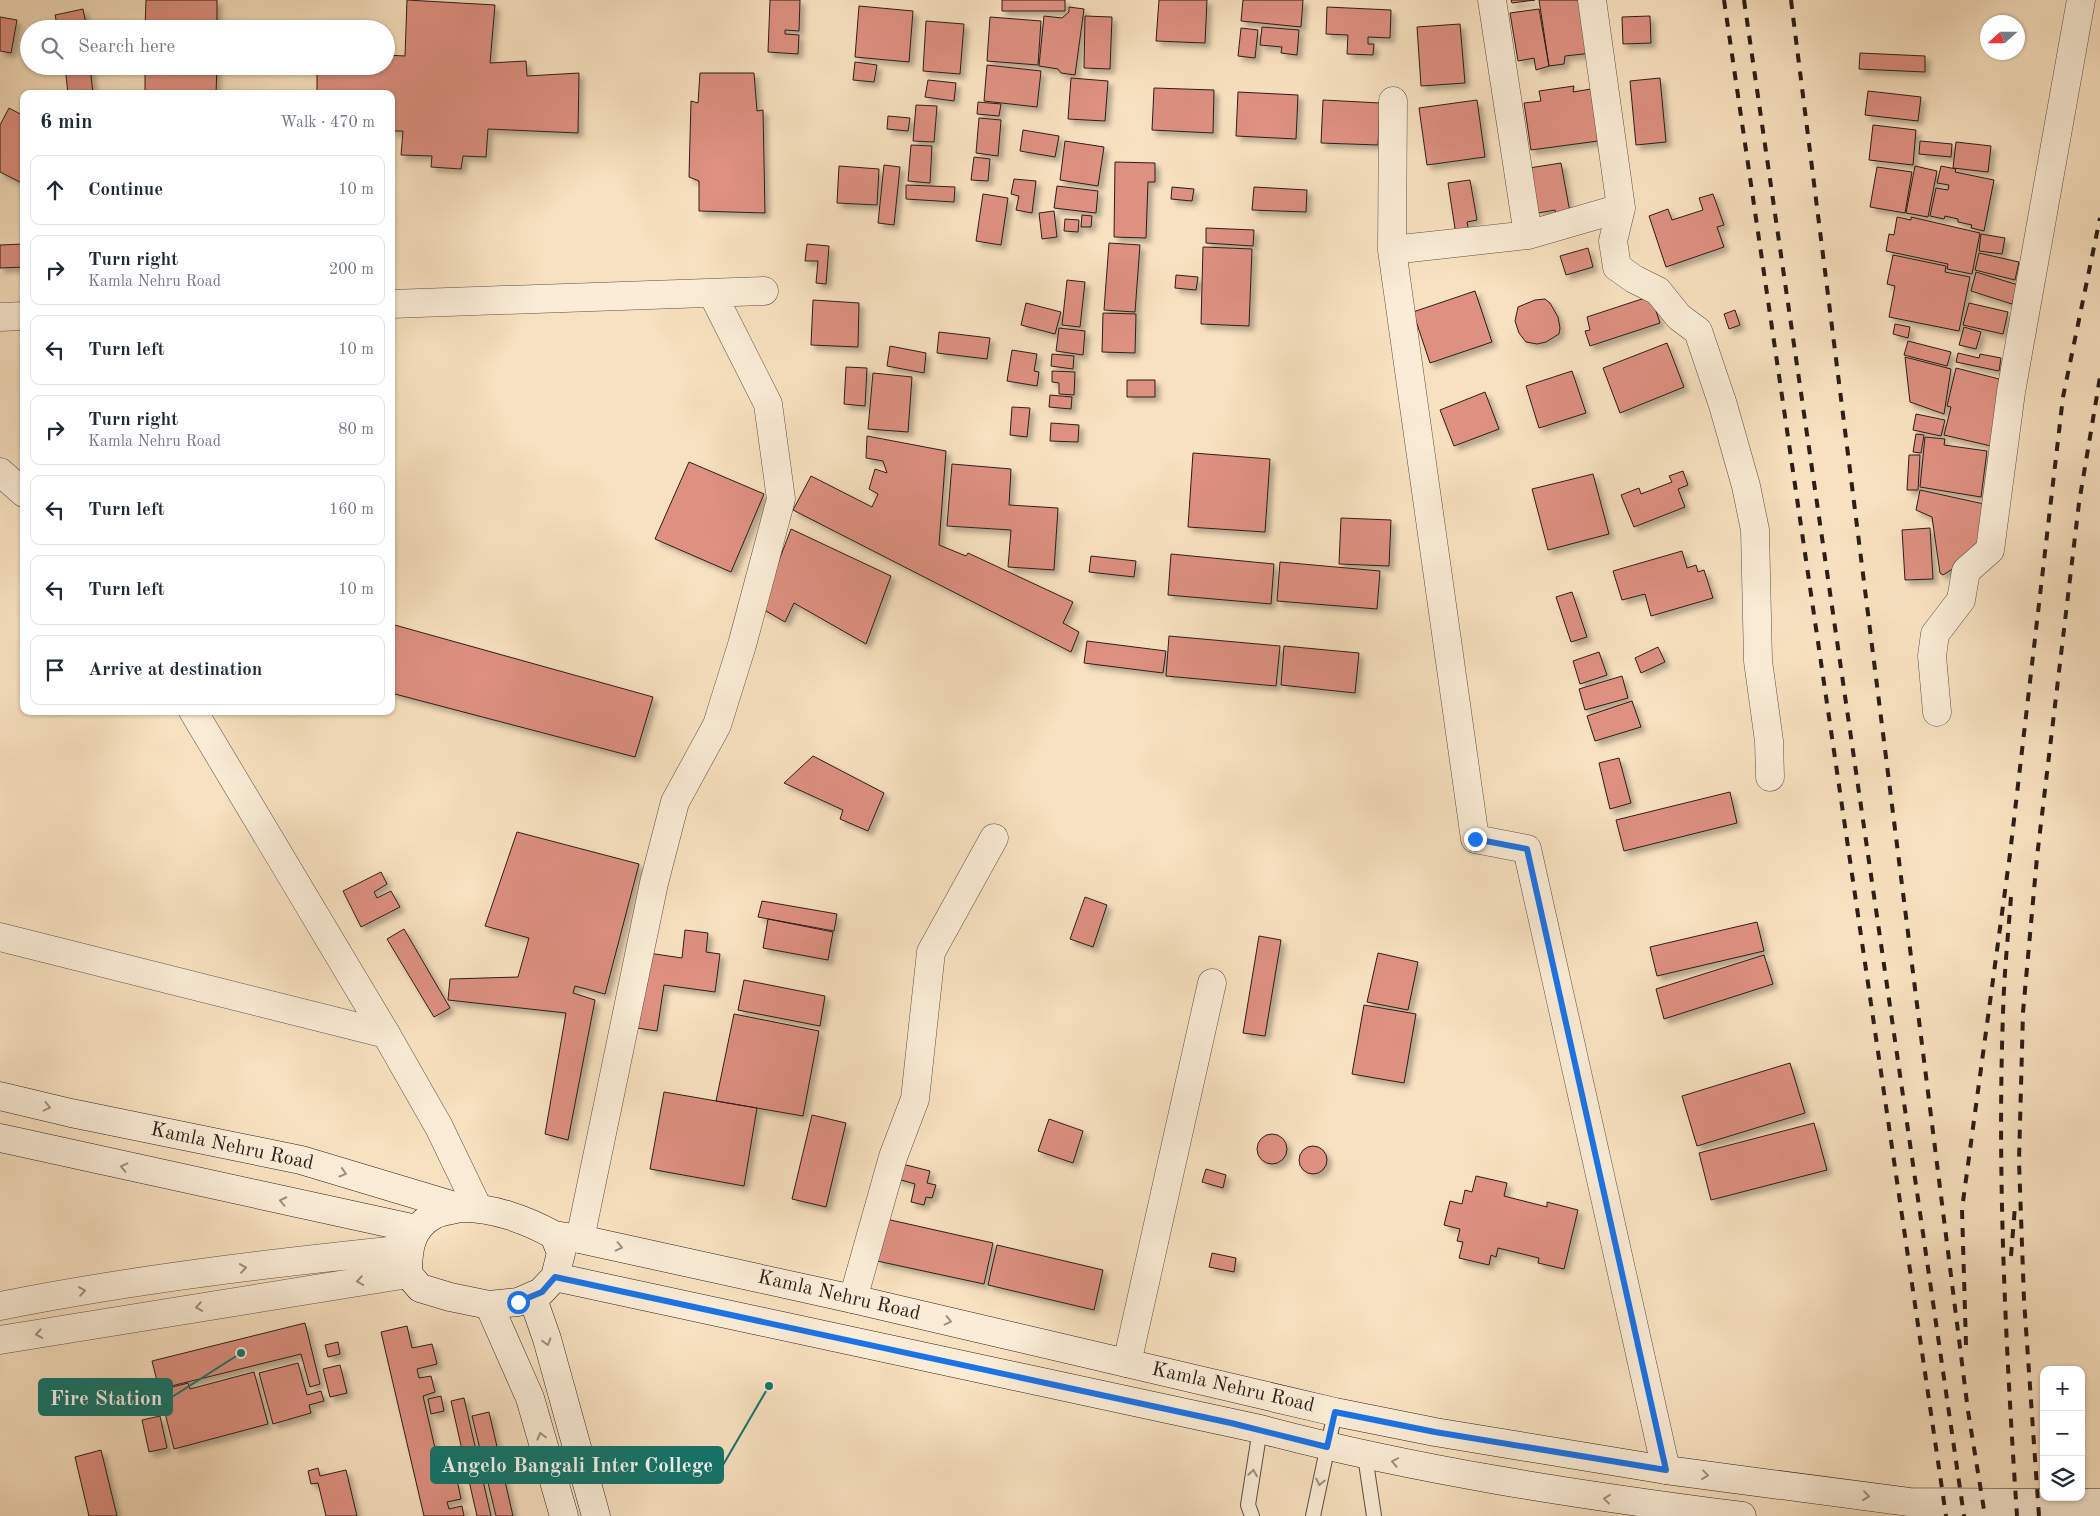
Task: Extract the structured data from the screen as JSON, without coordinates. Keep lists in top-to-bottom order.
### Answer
{
  "streets": {
    "street": ["Kamla Nehru Road"]
  },
  "places": ["Fire Station", "Angelo Bangali Inter College"],
  "north": "left",
  "page": {
    "search": "Search here",
    "heading": ["6 min", "Walk · 470 m"],
    "list": [
      ["Continue", "10 m"],
      ["Turn right", "Kamla Nehru Road", "200 m"],
      ["Turn left", "10 m"],
      ["Turn right", "Kamla Nehru Road", "80 m"],
      ["Turn left", "160 m"],
      ["Turn left", "10 m"],
      "Arrive at destination"
    ],
    "map_buttons": ["+", "−"]
  }
}
